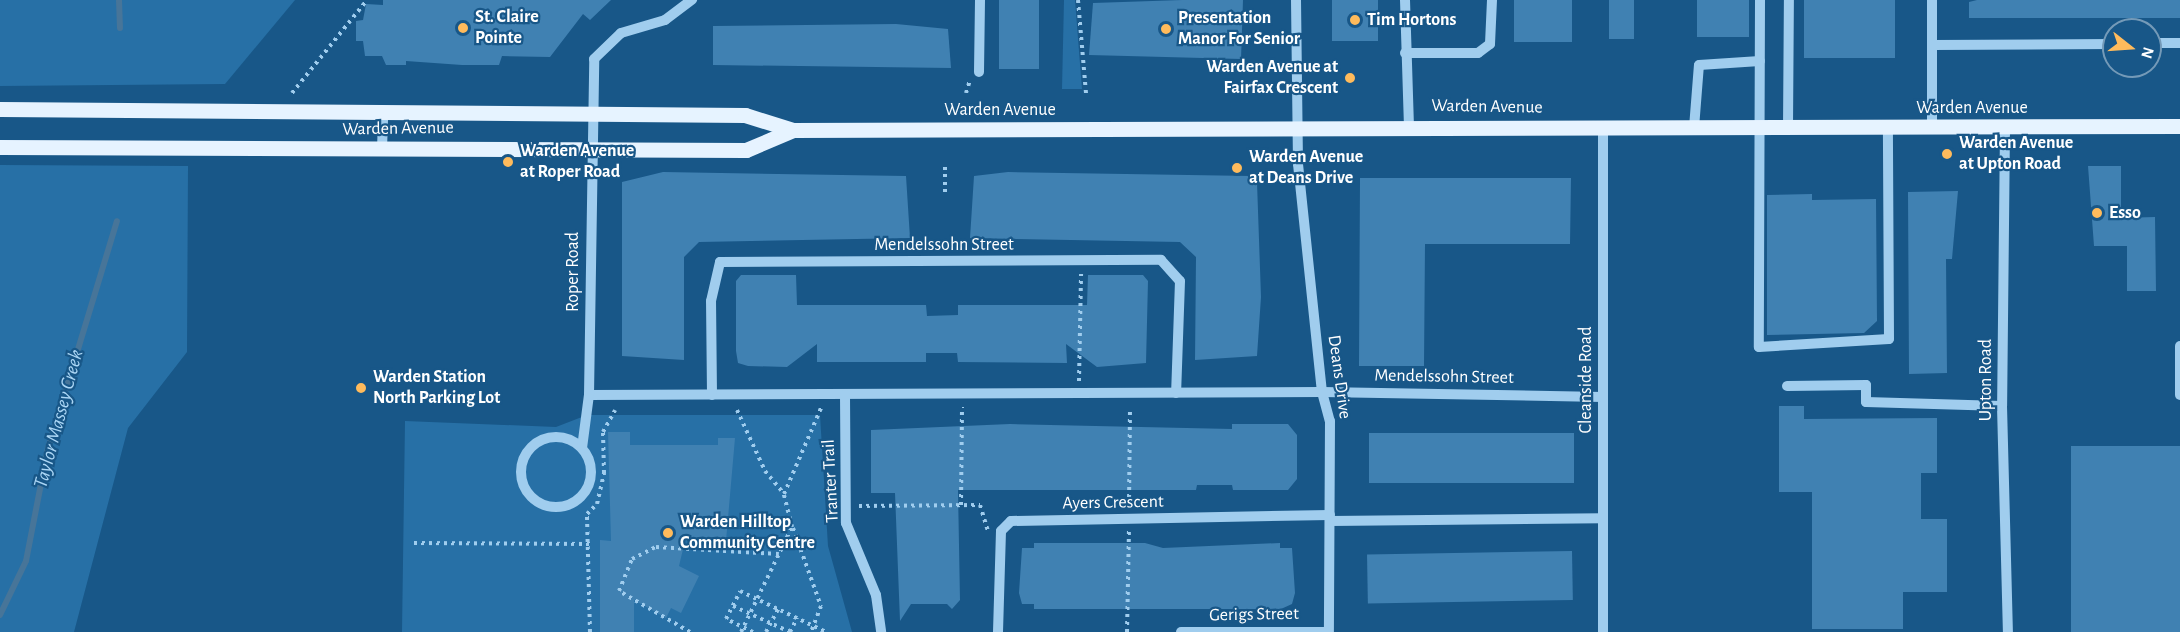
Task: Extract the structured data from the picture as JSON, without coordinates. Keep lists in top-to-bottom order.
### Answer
{
  "streets": {
    "main road": ["Warden Avenue"],
    "street": [
      "Mendelssohn Street",
      "Roper Road",
      "Deans Drive",
      "Cleanside Road",
      "Upton Road",
      "Tranter Trail",
      "Ayers Crescent",
      "Gerigs Street"
    ]
  },
  "crossings": [
    ["Warden Avenue", "Roper Road"],
    ["Warden Avenue", "Deans Drive"],
    ["Warden Avenue", "Cleanside Road"],
    ["Warden Avenue", "Upton Road"],
    ["Mendelssohn Street", "Roper Road"],
    ["Mendelssohn Street", "Deans Drive"],
    ["Mendelssohn Street", "Cleanside Road"],
    ["Mendelssohn Street", "Tranter Trail"],
    ["Deans Drive", "Ayers Crescent"],
    ["Deans Drive", "Gerigs Street"],
    ["Cleanside Road", "Ayers Crescent"]
  ],
  "water": ["Taylor Massey Creek"],
  "places": [
    "Tim Hortons",
    "St. Claire Pointe",
    "Presentation Manor For Senior",
    "Warden Avenue at Fairfax Crescent",
    "Warden Avenue at Upton Road",
    "Warden Avenue at Roper Road",
    "Warden Avenue at Deans Drive",
    "Esso",
    "Warden Station North Parking Lot",
    "Warden Hilltop Community Centre"
  ],
  "north": "right"
}
